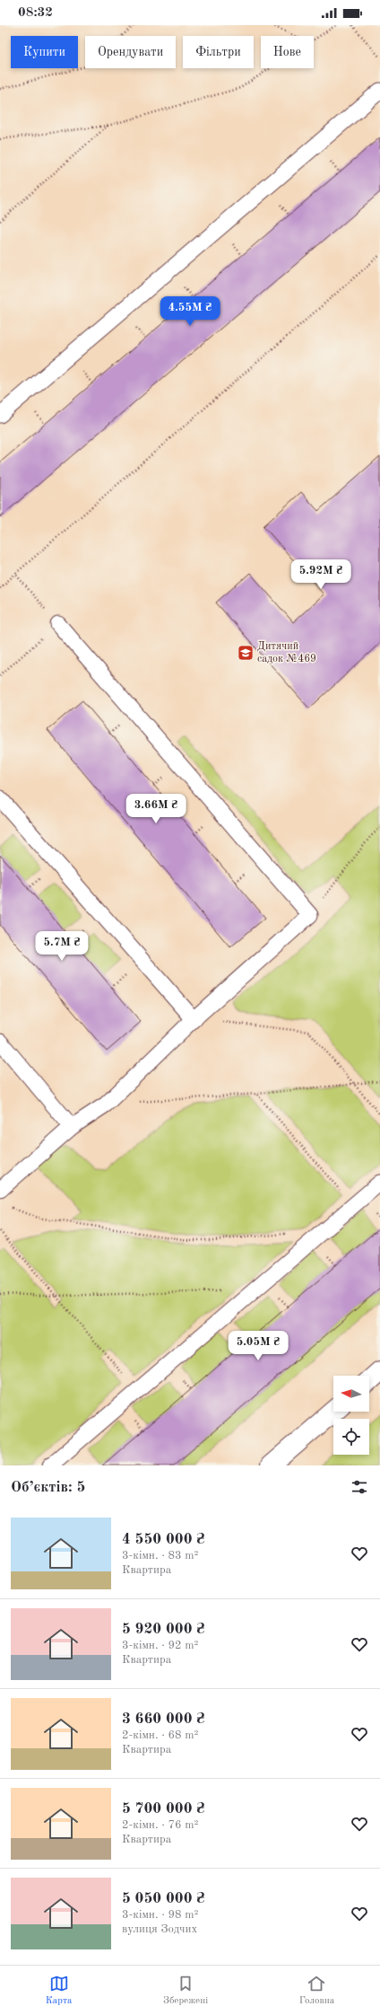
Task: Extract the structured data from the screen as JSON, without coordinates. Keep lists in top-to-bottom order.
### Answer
{
  "places": {
    "school or university": ["Дитячий садок №469"]
  },
  "north": "left",
  "page": {
    "status": "08:32",
    "chip": [
      "Купити",
      "Орендувати",
      "Фільтри",
      "Нове"
    ],
    "price": [
      "4.55M ₴",
      "5.92M ₴",
      "3.66M ₴",
      "5.7M ₴",
      "5.05M ₴"
    ],
    "heading": "Об’єктів: 5",
    "list": [
      {
        "name": "4 550 000 ₴",
        "note": "3-кімн. · 83 m² · Квартира"
      },
      {
        "name": "5 920 000 ₴",
        "note": "3-кімн. · 92 m² · Квартира"
      },
      {
        "name": "3 660 000 ₴",
        "note": "2-кімн. · 68 m² · Квартира"
      },
      {
        "name": "5 700 000 ₴",
        "note": "2-кімн. · 76 m² · Квартира"
      },
      {
        "name": "5 050 000 ₴",
        "note": "3-кімн. · 98 m² · вулиця Зодчих"
      }
    ],
    "tabs": ["Карта", "Збережені", "Головна"]
  }
}
